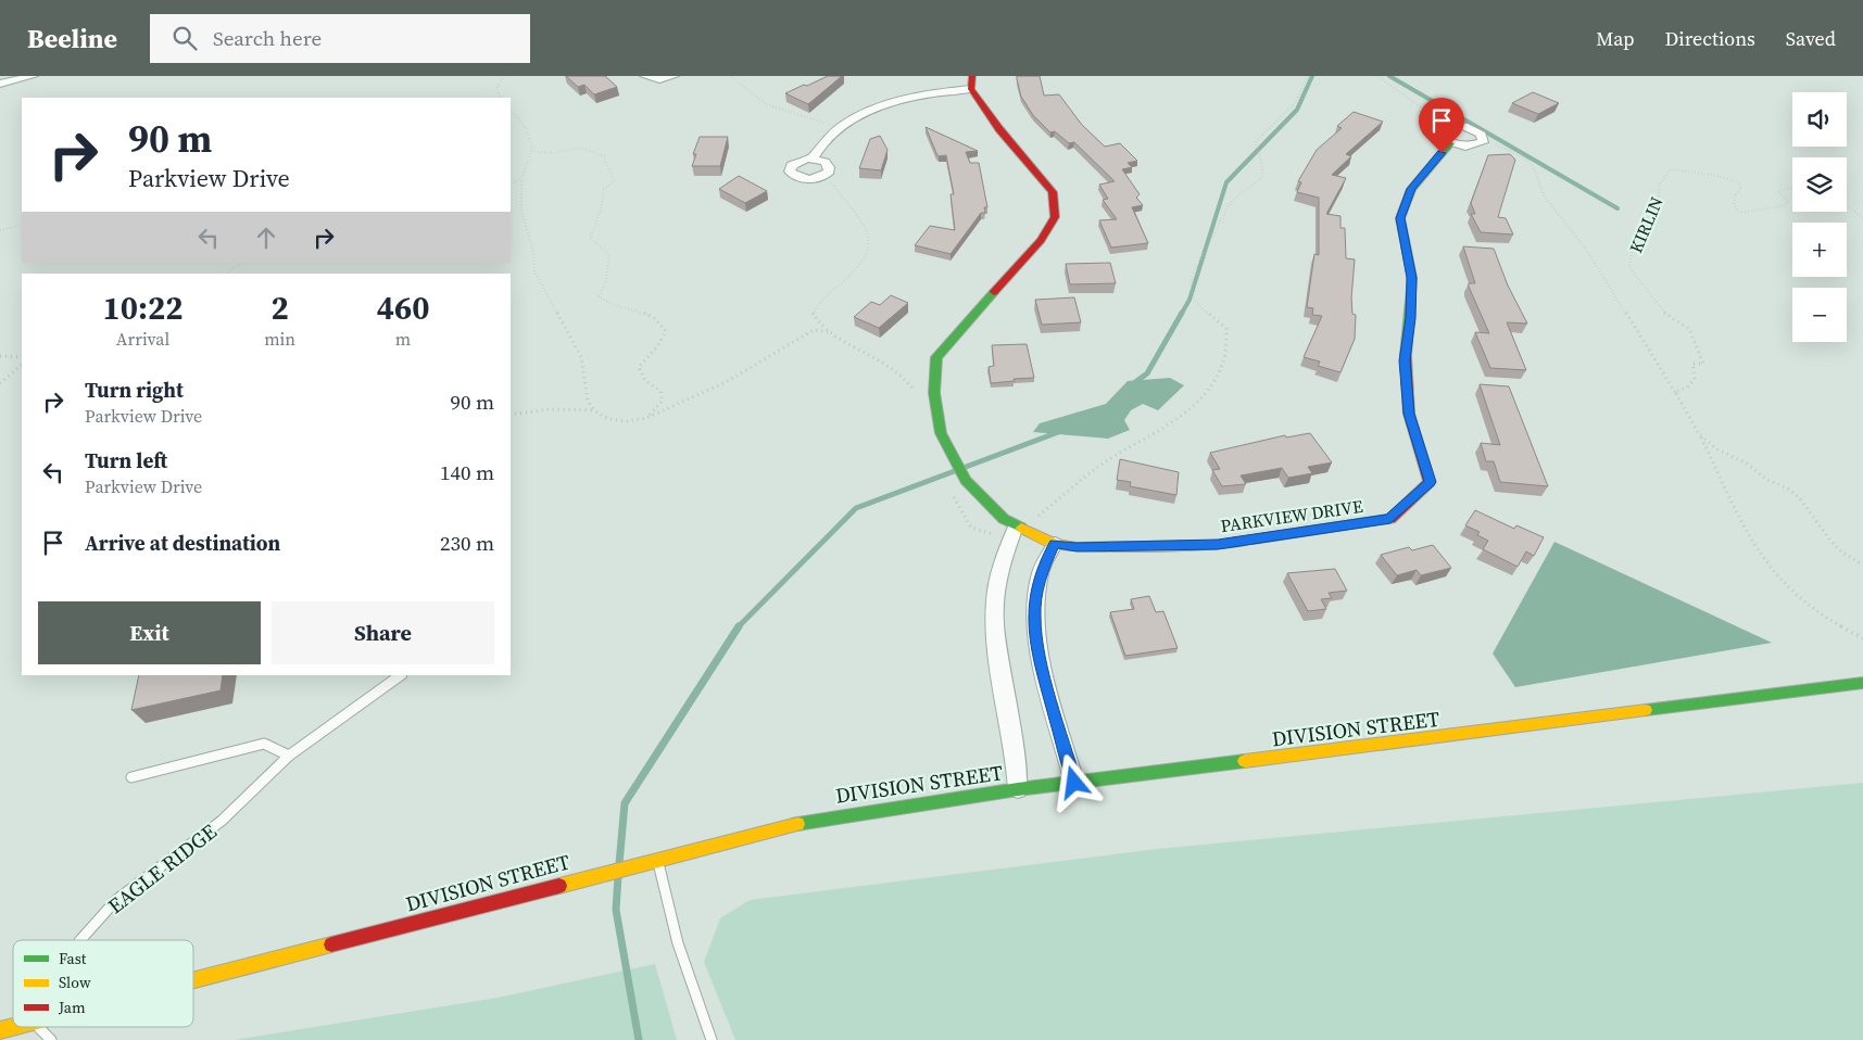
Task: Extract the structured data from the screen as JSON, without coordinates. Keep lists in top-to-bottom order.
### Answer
{
  "streets": {
    "street": ["PARKVIEW DRIVE", "DIVISION STREET"],
    "lane": ["EAGLE RIDGE"],
    "path": ["KIRLIN"]
  },
  "legend": ["Fast", "Slow", "Jam"],
  "page": {
    "header": "Beeline",
    "search": "Search here",
    "nav": ["Map", "Directions", "Saved"],
    "map_buttons": ["+", "−"],
    "turn": ["90 m", "Parkview Drive"],
    "eta": [
      "10:22",
      "Arrival",
      "2",
      "min",
      "460",
      "m"
    ],
    "list": [
      {
        "name": "Turn right",
        "note": "Parkview Drive",
        "value": "90 m"
      },
      {
        "name": "Turn left",
        "note": "Parkview Drive",
        "value": "140 m"
      },
      {
        "name": "Arrive at destination",
        "value": "230 m"
      }
    ],
    "buttons": ["Exit", "Share"]
  }
}
